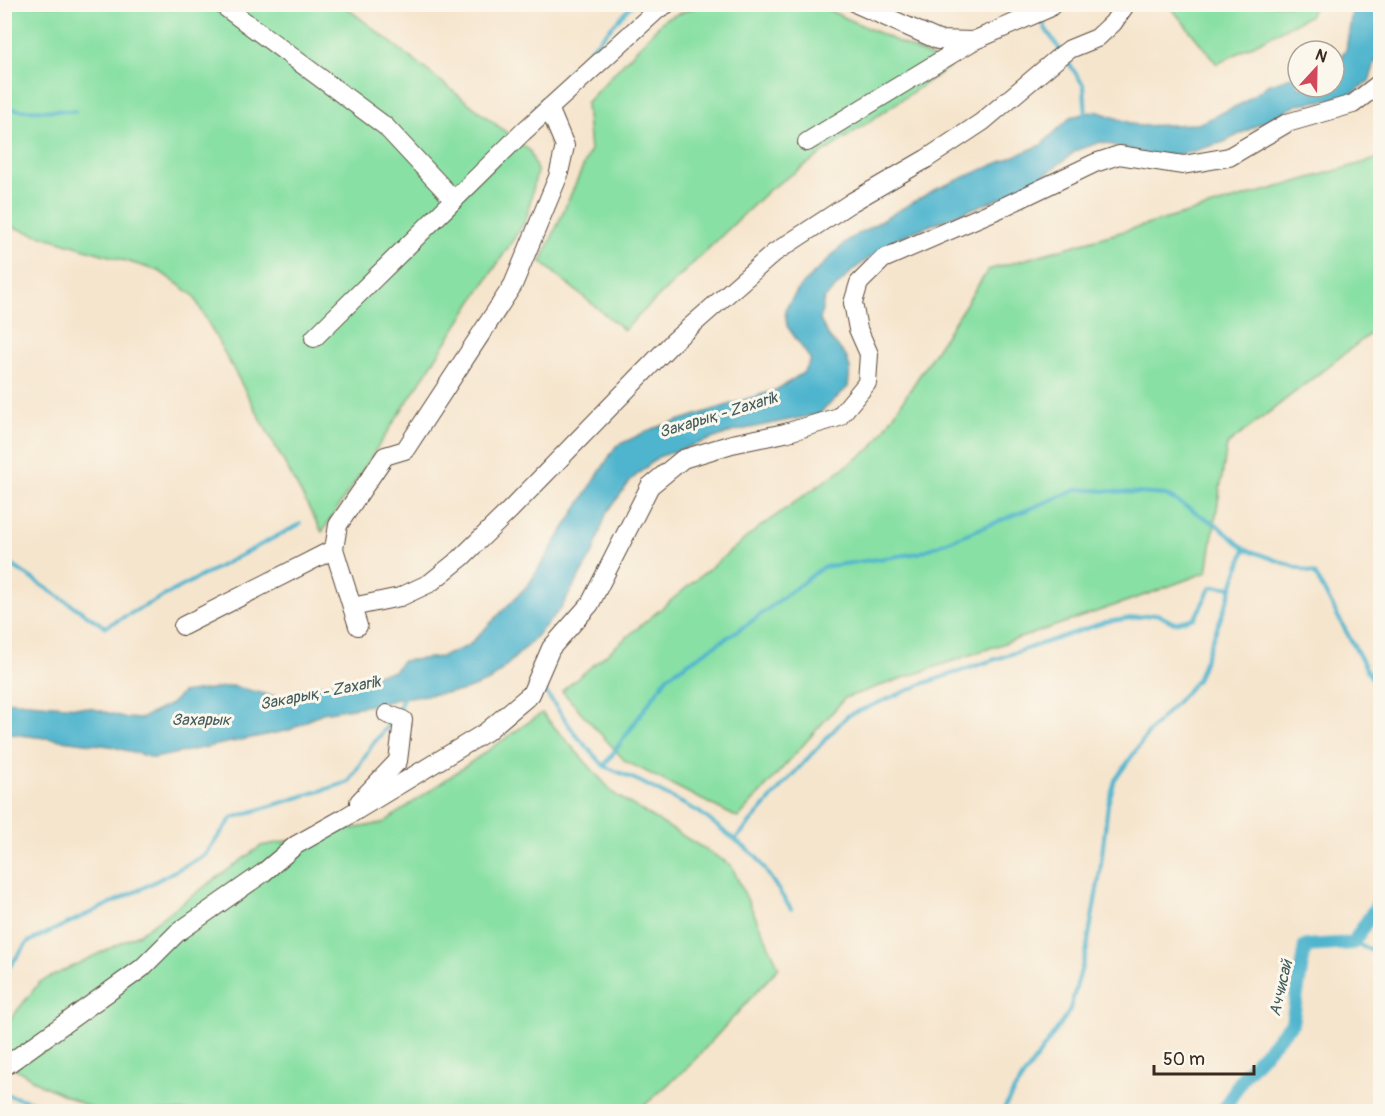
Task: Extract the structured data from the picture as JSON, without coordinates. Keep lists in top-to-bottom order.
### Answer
{
  "water": ["Закарық - Zaxarik", "Захарык", "Аччисай"],
  "scale_bar": "50 m",
  "north": "top"
}
